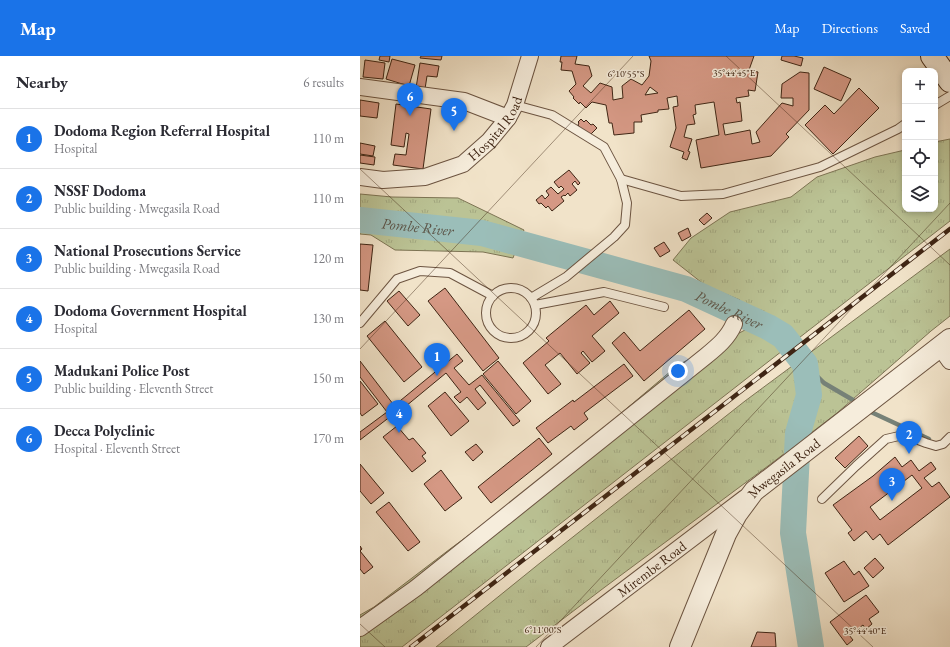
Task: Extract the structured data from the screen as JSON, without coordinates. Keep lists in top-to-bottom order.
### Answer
{
  "streets": {
    "street": ["Hospital Road", "Mwegasila Road", "Mirembe Road"]
  },
  "crossings": [
    ["Mwegasila Road", "Mirembe Road"]
  ],
  "water": ["Pombe River"],
  "page": {
    "header": "Map",
    "nav": ["Map", "Directions", "Saved"],
    "heading": ["Nearby", "6 results"],
    "map_buttons": ["+", "−"],
    "pins": [
      "6",
      "5",
      "1",
      "4",
      "2",
      "3"
    ],
    "list": [
      {
        "mark": "1",
        "name": "Dodoma Region Referral Hospital",
        "note": "Hospital",
        "value": "110 m"
      },
      {
        "mark": "2",
        "name": "NSSF Dodoma",
        "note": "Public building · Mwegasila Road",
        "value": "110 m"
      },
      {
        "mark": "3",
        "name": "National Prosecutions Service",
        "note": "Public building · Mwegasila Road",
        "value": "120 m"
      },
      {
        "mark": "4",
        "name": "Dodoma Government Hospital",
        "note": "Hospital",
        "value": "130 m"
      },
      {
        "mark": "5",
        "name": "Madukani Police Post",
        "note": "Public building · Eleventh Street",
        "value": "150 m"
      },
      {
        "mark": "6",
        "name": "Decca Polyclinic",
        "note": "Hospital · Eleventh Street",
        "value": "170 m"
      }
    ]
  },
  "coordinates": [
    "35°44'45\"E",
    "6°10'55\"S",
    "6°11'00\"S",
    "35°44'40\"E"
  ]
}
